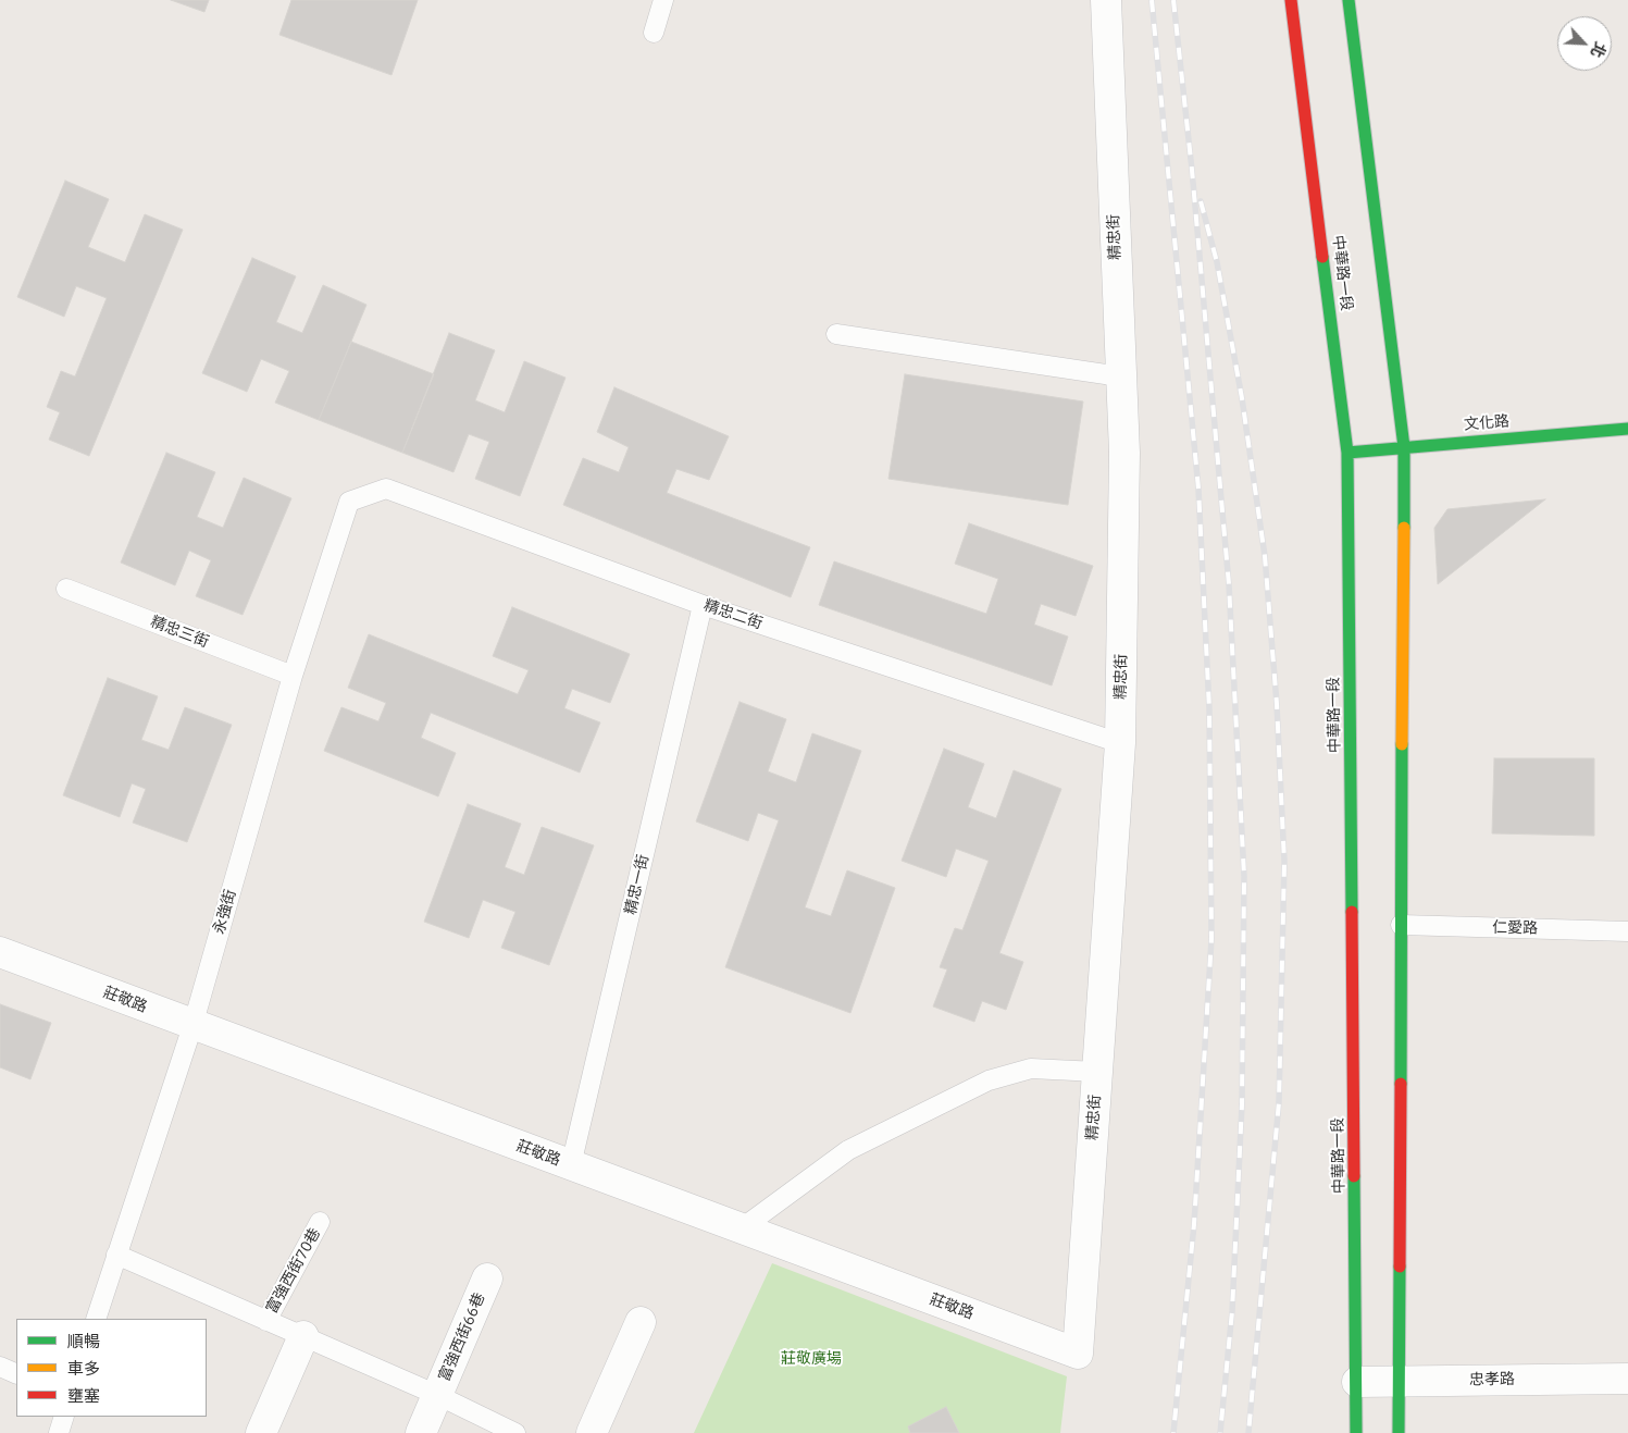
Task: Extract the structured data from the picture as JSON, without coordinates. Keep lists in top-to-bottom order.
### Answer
{
  "streets": {
    "main road": ["中華路一段", "文化路"],
    "street": [
      "精忠街",
      "莊敬路",
      "富強西街66巷",
      "忠孝路"
    ],
    "lane": [
      "精忠二街",
      "精忠三街",
      "精忠一街",
      "永強街",
      "仁愛路",
      "富強西街70巷"
    ]
  },
  "crossings": [
    ["精忠街", "精忠二街"],
    ["精忠街", "莊敬路"],
    ["中華路一段", "文化路"],
    ["中華路一段", "忠孝路"],
    ["精忠二街", "精忠一街"],
    ["精忠二街", "永強街"],
    ["精忠三街", "永強街"],
    ["精忠一街", "莊敬路"],
    ["永強街", "莊敬路"]
  ],
  "parks": ["莊敬廣場"],
  "legend": ["順暢", "車多", "壅塞"],
  "north": "bottom right"
}
